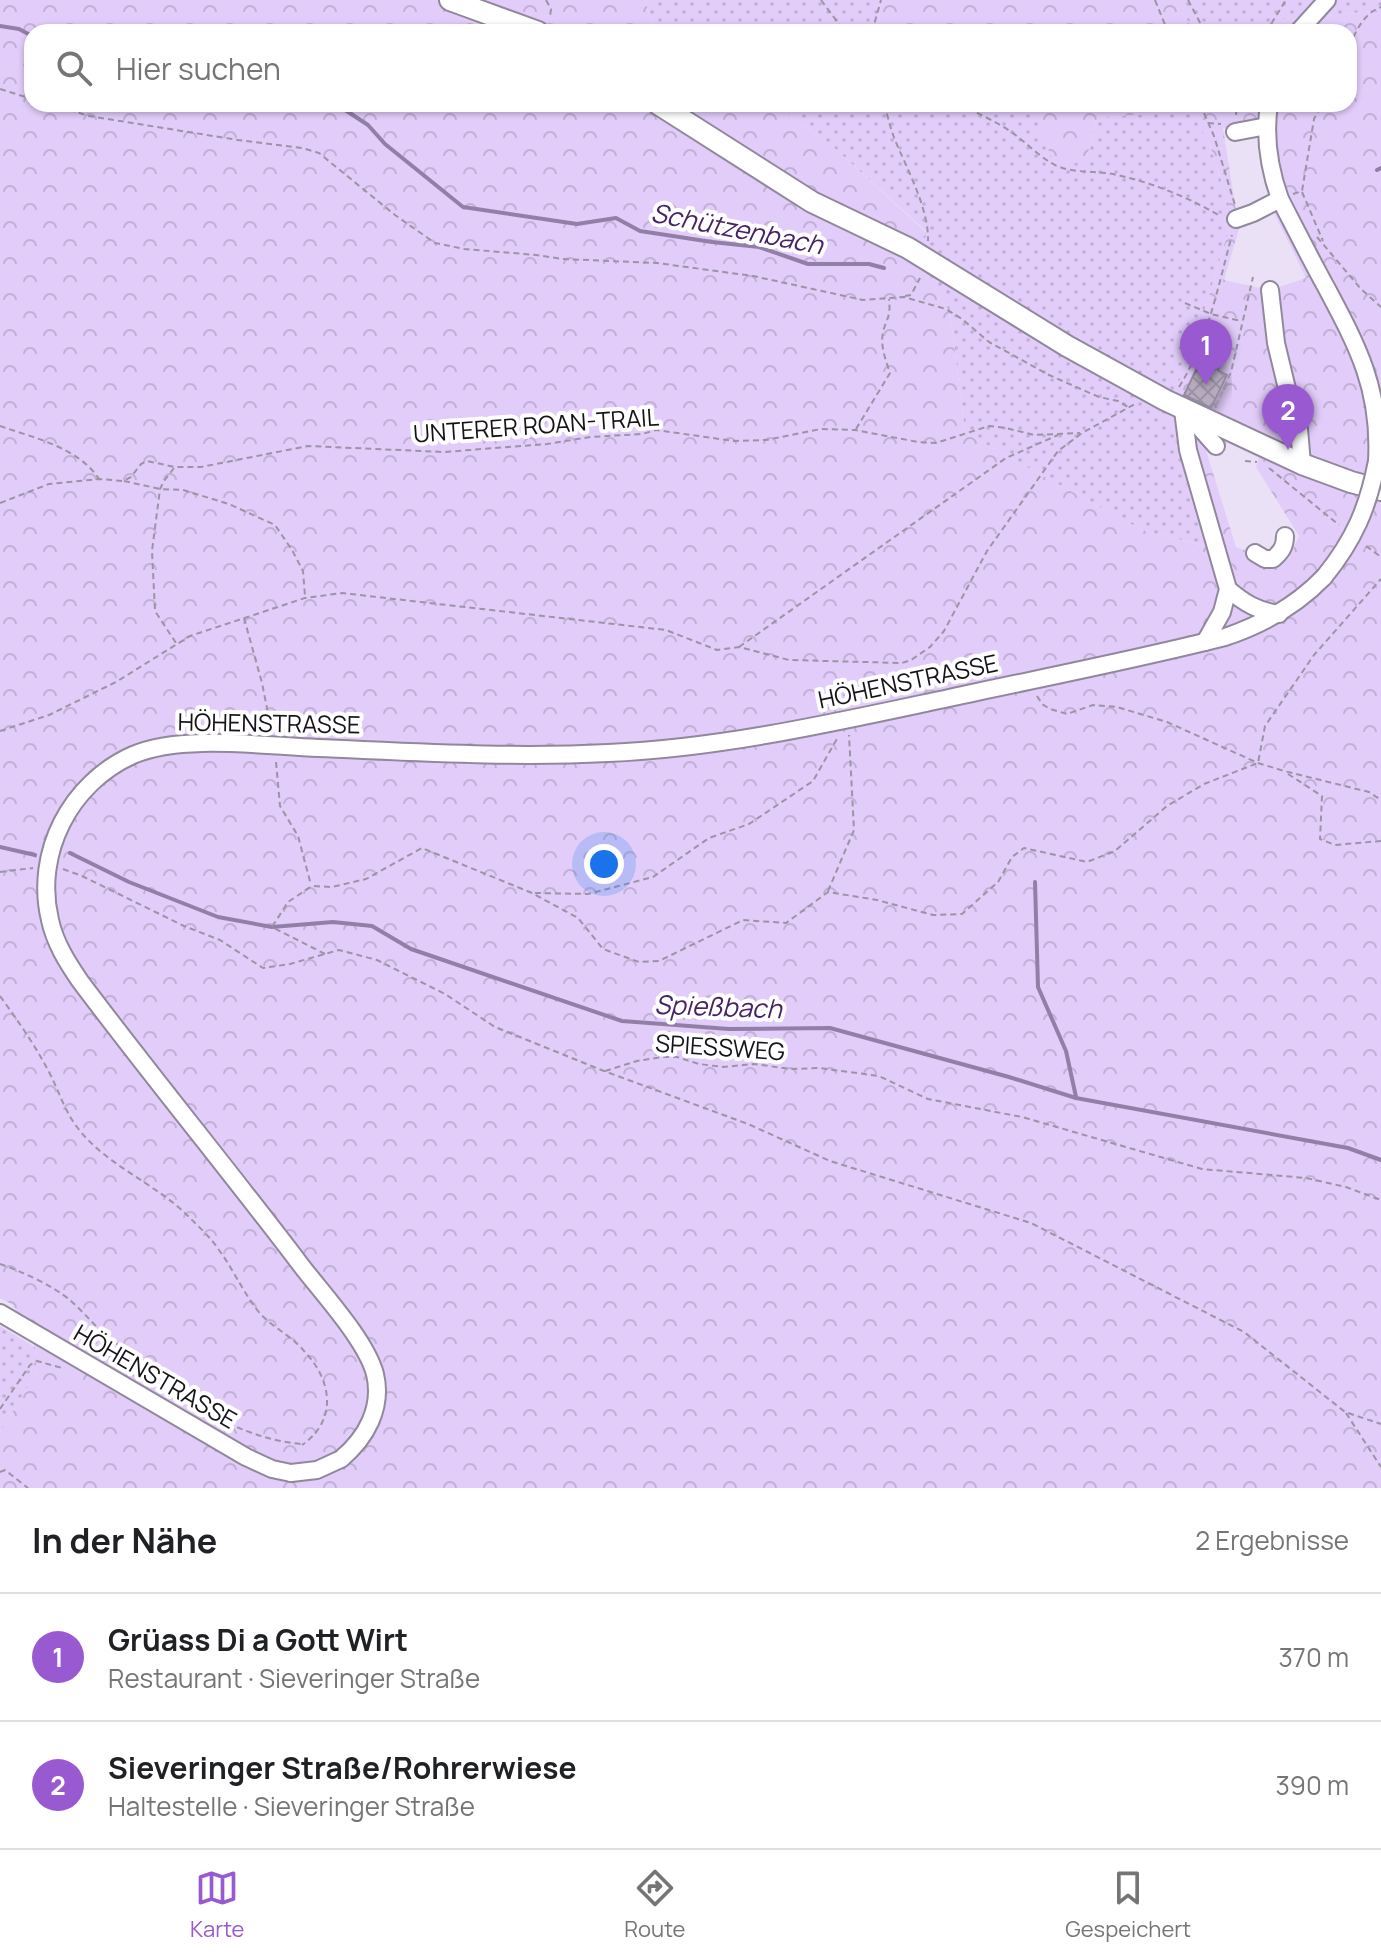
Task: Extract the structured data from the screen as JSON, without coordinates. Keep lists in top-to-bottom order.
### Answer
{
  "streets": {
    "street": ["HÖHENSTRASSE"],
    "path": ["UNTERER ROAN-TRAIL", "SPIESSWEG"]
  },
  "water": ["Schützenbach", "Spießbach"],
  "page": {
    "search": "Hier suchen",
    "pins": ["1", "2"],
    "heading": ["In der Nähe", "2 Ergebnisse"],
    "list": [
      {
        "mark": "1",
        "name": "Grüass Di a Gott Wirt",
        "note": "Restaurant · Sieveringer Straße",
        "value": "370 m"
      },
      {
        "mark": "2",
        "name": "Sieveringer Straße/Rohrerwiese",
        "note": "Haltestelle · Sieveringer Straße",
        "value": "390 m"
      }
    ],
    "nav": ["Karte", "Route", "Gespeichert"]
  }
}
